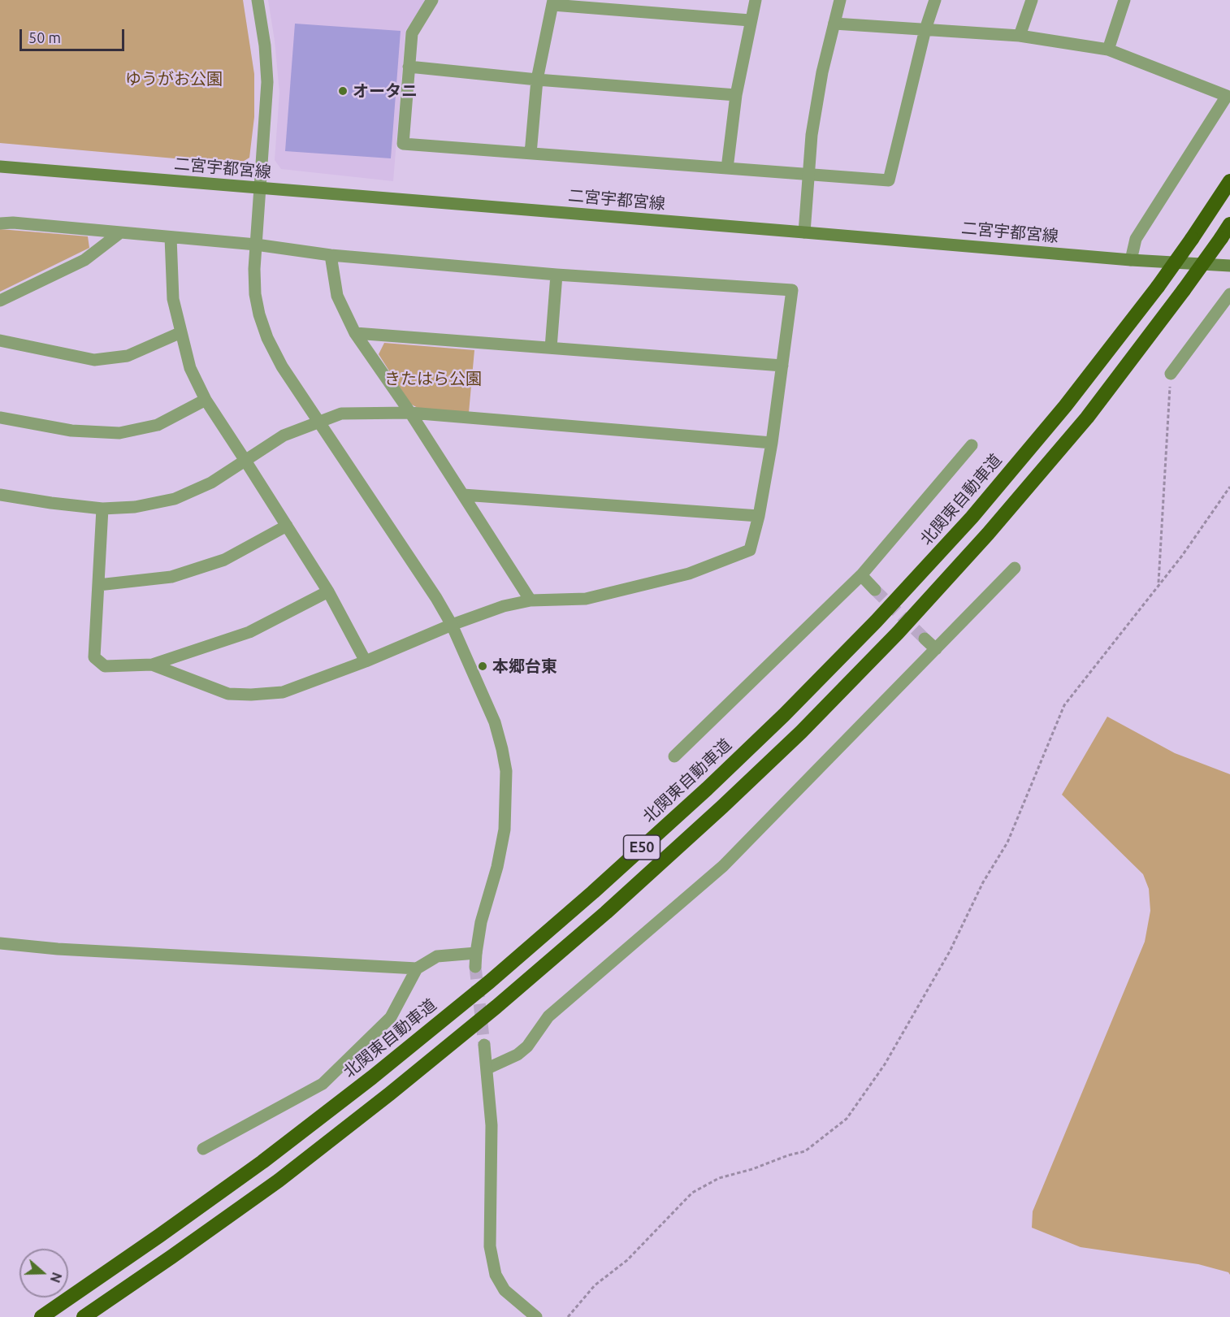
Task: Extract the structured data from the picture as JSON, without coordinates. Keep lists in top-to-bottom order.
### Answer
{
  "streets": {
    "highway": ["北関東自動車道", "E50"],
    "main road": ["二宮宇都宮線"]
  },
  "parks": ["ゆうがお公園", "きたはら公園"],
  "places": ["オータニ", "本郷台東"],
  "scale_bar": "50 m",
  "north": "right"
}
